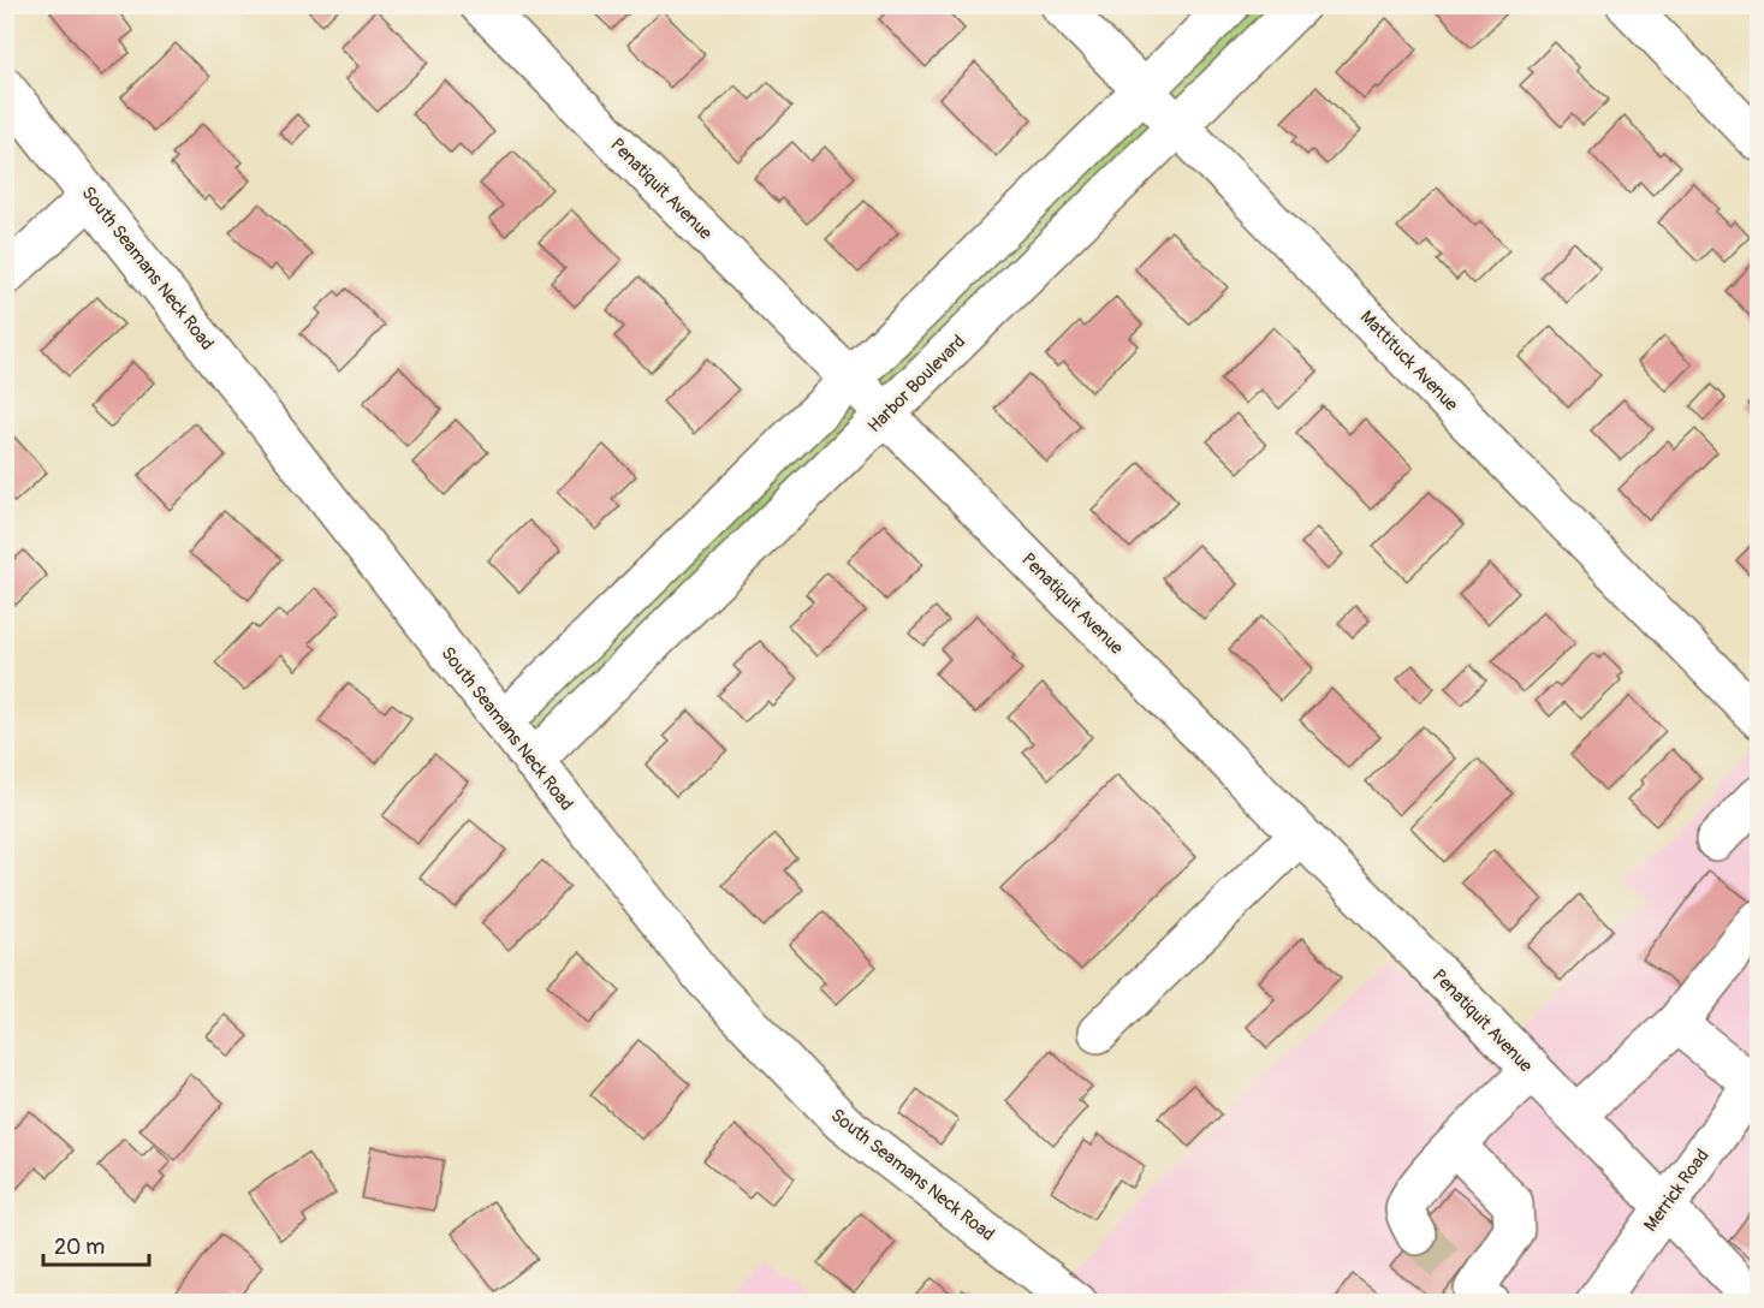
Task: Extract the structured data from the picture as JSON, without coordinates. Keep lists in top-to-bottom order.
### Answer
{
  "streets": {
    "street": [
      "Penatiquit Avenue",
      "South Seamans Neck Road",
      "Mattituck Avenue",
      "Harbor Boulevard",
      "Merrick Road"
    ]
  },
  "crossings": [
    ["Penatiquit Avenue", "Harbor Boulevard"],
    ["Penatiquit Avenue", "Merrick Road"],
    ["South Seamans Neck Road", "Harbor Boulevard"],
    ["Mattituck Avenue", "Harbor Boulevard"]
  ],
  "scale_bar": "20 m"
}
